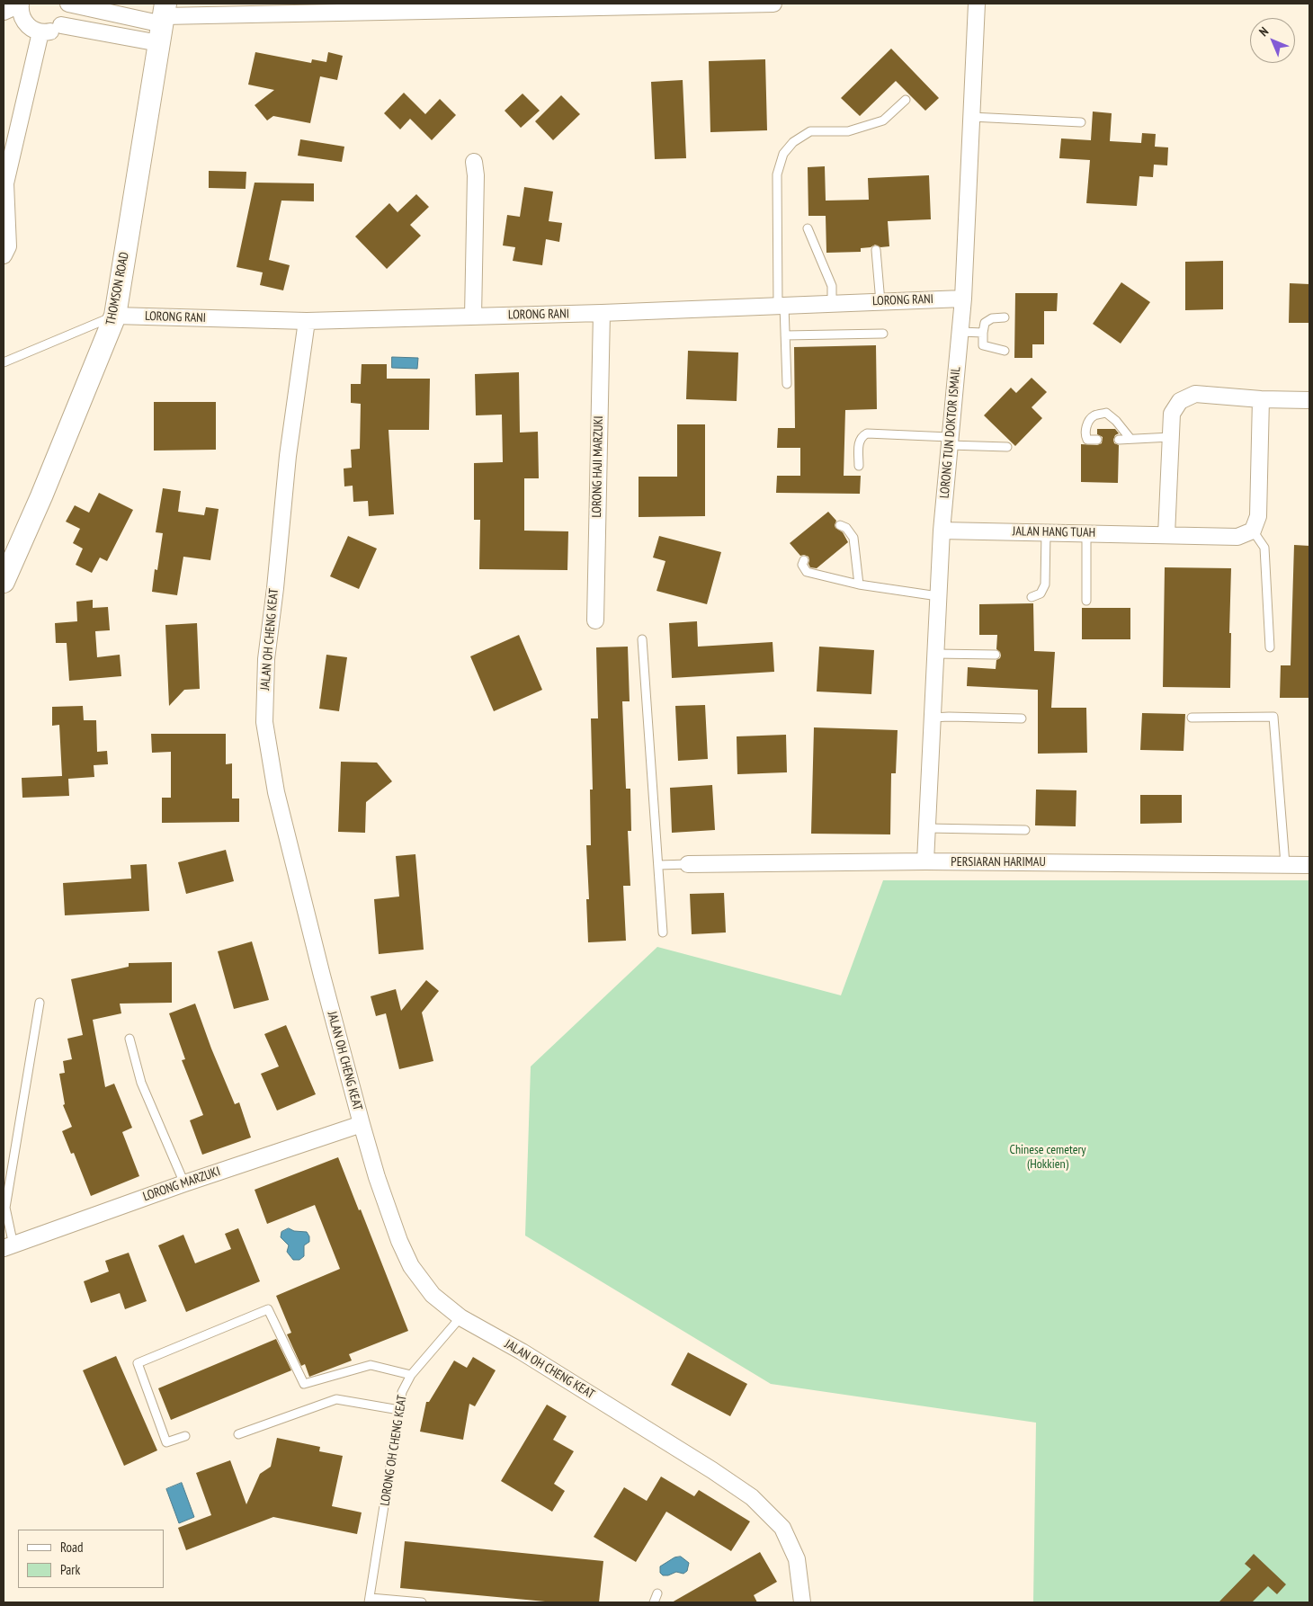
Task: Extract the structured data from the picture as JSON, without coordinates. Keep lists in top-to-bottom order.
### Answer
{
  "streets": {
    "street": [
      "THOMSON ROAD",
      "LORONG RANI",
      "LORONG TUN DOKTOR ISMAIL",
      "LORONG HAJI MARZUKI",
      "JALAN HANG TUAH",
      "JALAN OH CHENG KEAT",
      "PERSIARAN HARIMAU",
      "LORONG MARZUKI"
    ],
    "lane": ["LORONG OH CHENG KEAT"]
  },
  "crossings": [
    ["THOMSON ROAD", "LORONG RANI"],
    ["LORONG RANI", "LORONG TUN DOKTOR ISMAIL"],
    ["LORONG RANI", "LORONG HAJI MARZUKI"],
    ["LORONG RANI", "JALAN OH CHENG KEAT"],
    ["LORONG TUN DOKTOR ISMAIL", "JALAN HANG TUAH"],
    ["LORONG TUN DOKTOR ISMAIL", "PERSIARAN HARIMAU"],
    ["JALAN OH CHENG KEAT", "LORONG MARZUKI"],
    ["JALAN OH CHENG KEAT", "LORONG OH CHENG KEAT"]
  ],
  "parks": ["Chinese cemetery (Hokkien)"],
  "legend": ["Road", "Park"],
  "north": "top left"
}
